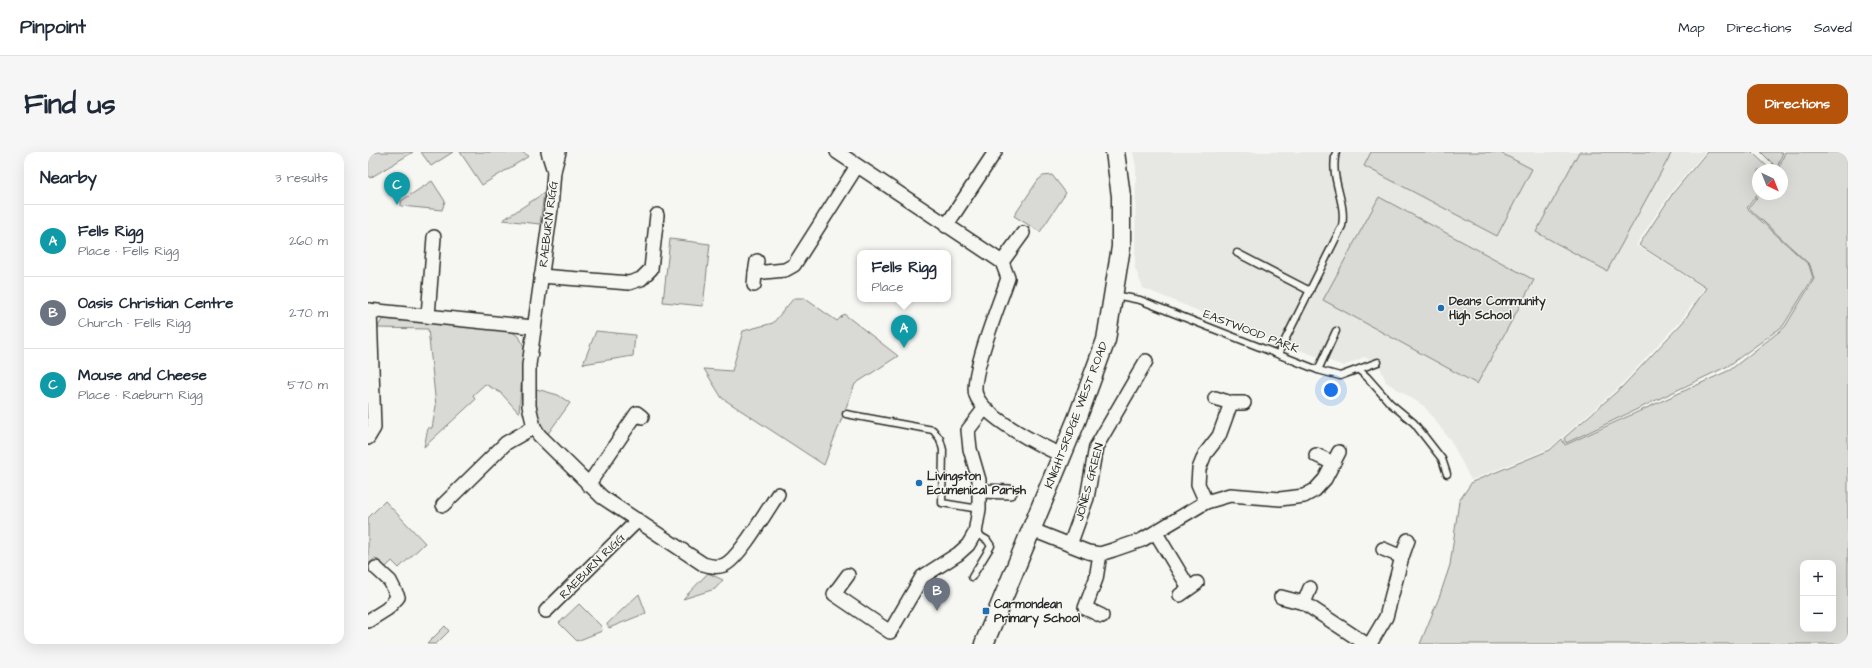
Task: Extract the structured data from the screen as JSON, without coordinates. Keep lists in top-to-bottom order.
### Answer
{
  "streets": {
    "street": ["RAEBURN RIGG", "KNIGHTSRIDGE WEST ROAD", "JONES GREEN"],
    "lane": ["EASTWOOD PARK"]
  },
  "crossings": [
    ["EASTWOOD PARK", "KNIGHTSRIDGE WEST ROAD"]
  ],
  "places": {
    "other": ["Deans Community High School", "Livingston Ecumenical Parish"],
    "transit": ["Carmondean Primary School"]
  },
  "north": "bottom right",
  "page": {
    "header": "Pinpoint",
    "nav": ["Map", "Directions", "Saved"],
    "buttons": "Directions",
    "title": "Find us",
    "heading": ["Nearby", "3 results"],
    "pins": ["C", "A", "B"],
    "list": [
      {
        "mark": "A",
        "name": "Fells Rigg",
        "note": "Place · Fells Rigg",
        "value": "260 m"
      },
      {
        "mark": "B",
        "name": "Oasis Christian Centre",
        "note": "Church · Fells Rigg",
        "value": "270 m"
      },
      {
        "mark": "C",
        "name": "Mouse and Cheese",
        "note": "Place · Raeburn Rigg",
        "value": "570 m"
      }
    ],
    "popup": ["Fells Rigg", "Place"],
    "map_buttons": ["+", "−"]
  }
}
